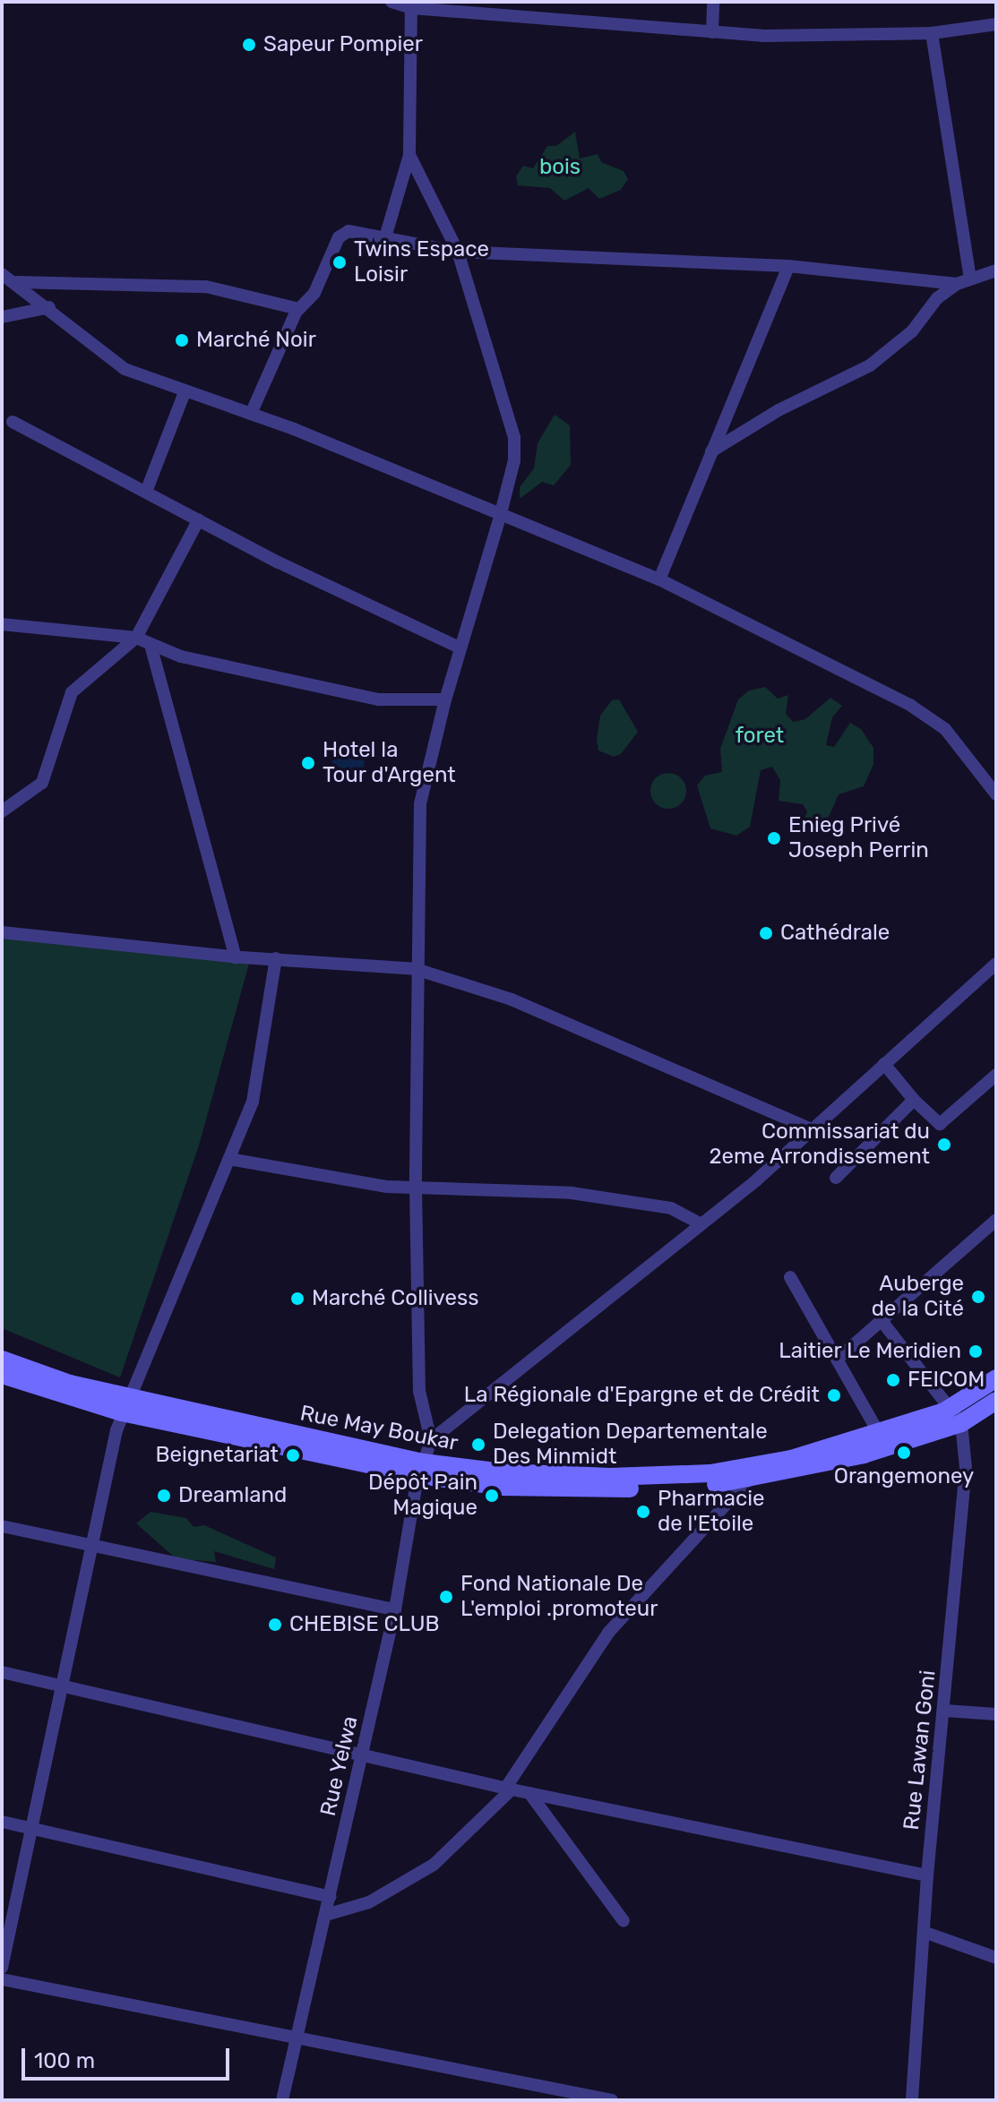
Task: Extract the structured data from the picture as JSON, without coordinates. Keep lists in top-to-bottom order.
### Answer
{
  "streets": {
    "main road": ["Rue May Boukar"],
    "street": ["Rue Lawan Goni", "Rue Yelwa"]
  },
  "crossings": [
    ["Rue May Boukar", "Rue Lawan Goni"],
    ["Rue May Boukar", "Rue Yelwa"]
  ],
  "parks": ["bois", "foret"],
  "places": [
    "Sapeur Pompier",
    "Twins Espace Loisir",
    "Marché Noir",
    "Hotel la Tour d'Argent",
    "Enieg Privé Joseph Perrin",
    "Cathédrale",
    "Commissariat du 2eme Arrondissement",
    "Auberge de la Cité",
    "Marché Collivess",
    "Laitier Le Meridien",
    "FEICOM",
    "La Régionale d'Epargne et de Crédit",
    "Delegation Departementale Des Minmidt",
    "Orangemoney",
    "Beignetariat",
    "Dreamland",
    "Dépôt Pain Magique",
    "Pharmacie de l'Etoile",
    "Fond Nationale De L'emploi .promoteur",
    "CHEBISE CLUB"
  ],
  "scale_bar": "100 m"
}
